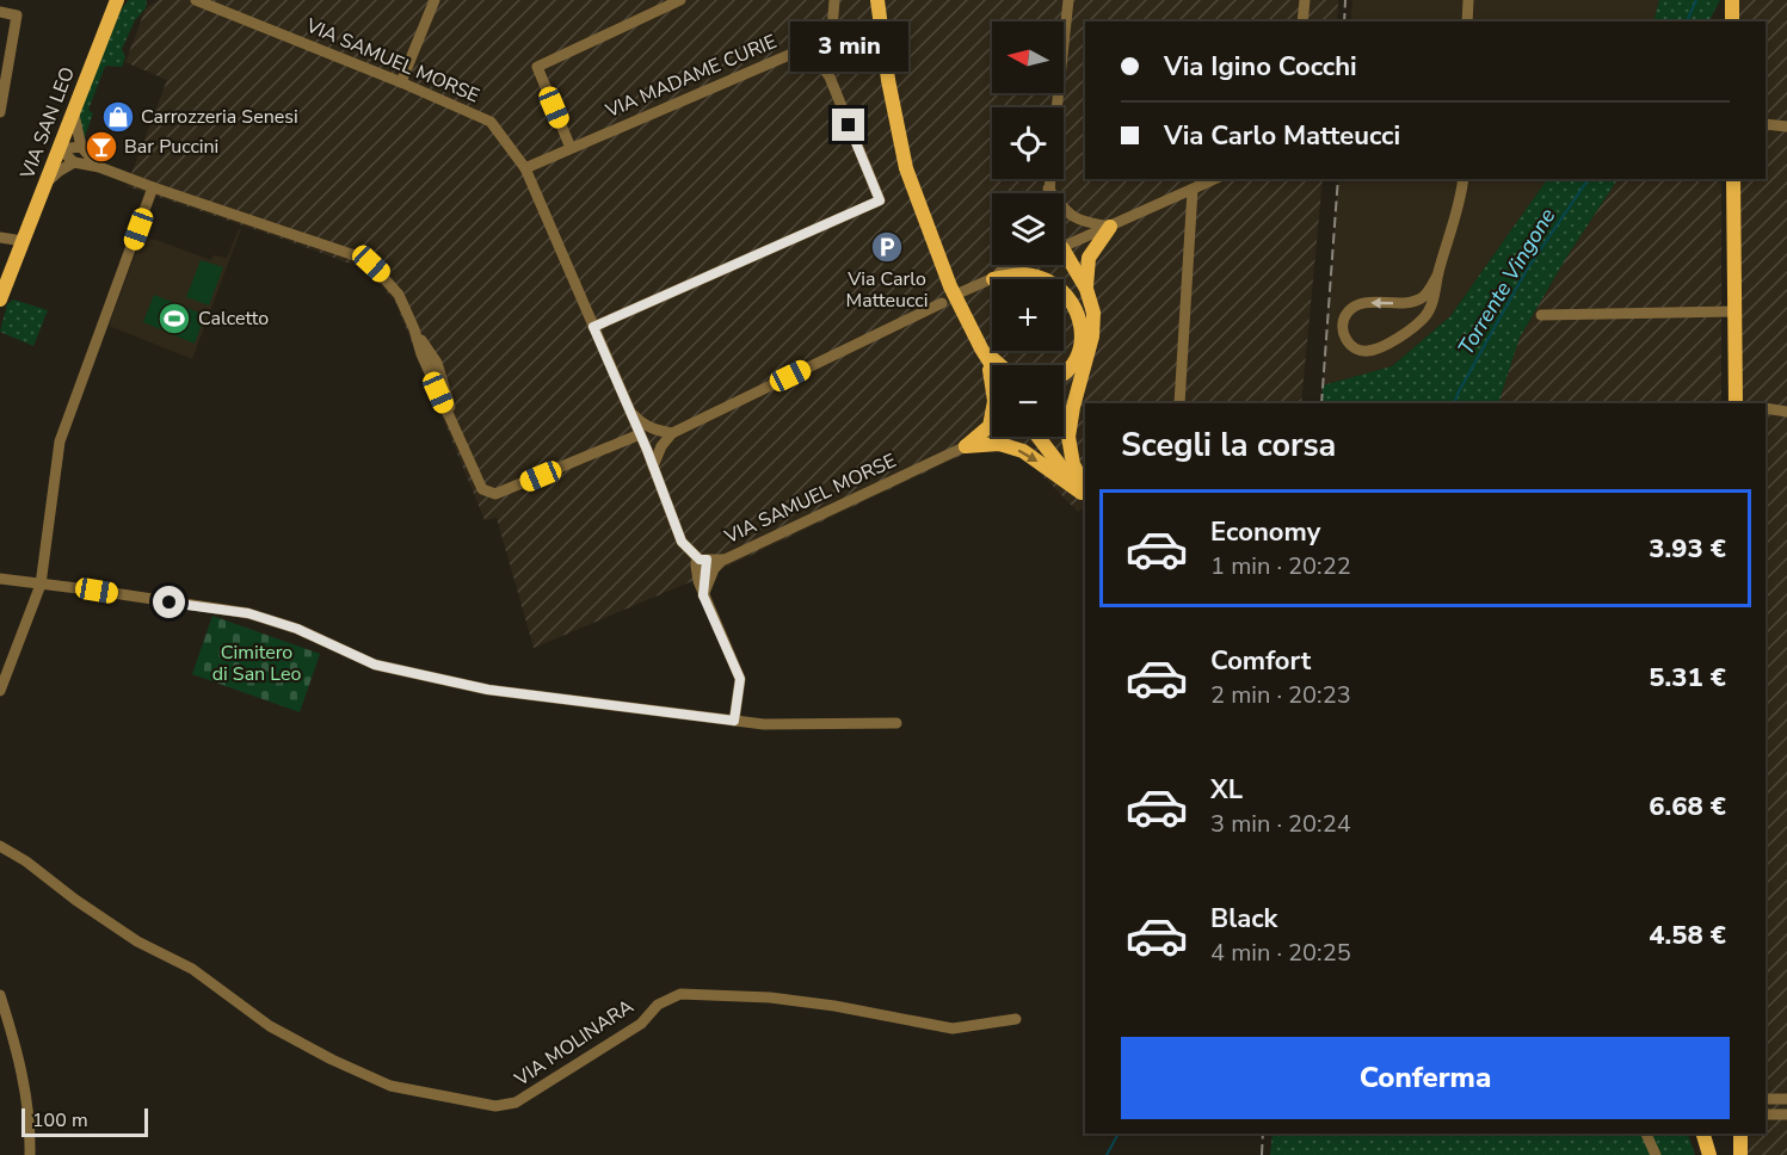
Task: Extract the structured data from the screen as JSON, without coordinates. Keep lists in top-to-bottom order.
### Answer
{
  "streets": {
    "main road": ["VIA SAN LEO"],
    "street": ["VIA SAMUEL MORSE", "VIA MADAME CURIE", "VIA MOLINARA"]
  },
  "crossings": [
    ["VIA SAMUEL MORSE", "VIA MADAME CURIE"]
  ],
  "water": ["Torrente Vingone"],
  "parks": ["Cimitero di San Leo"],
  "places": {
    "shop": ["Carrozzeria Senesi"],
    "bar": ["Bar Puccini"],
    "parking": ["Via Carlo Matteucci"],
    "sports": ["Calcetto"]
  },
  "scale_bar": "100 m",
  "north": "left",
  "page": {
    "map_buttons": ["+", "−"],
    "bubble": "3 min",
    "banner": ["Via Igino Cocchi", "Via Carlo Matteucci"],
    "heading": "Scegli la corsa",
    "list": [
      {
        "name": "Economy",
        "note": "1 min · 20:22",
        "value": "3.93 €"
      },
      {
        "name": "Comfort",
        "note": "2 min · 20:23",
        "value": "5.31 €"
      },
      {
        "name": "XL",
        "note": "3 min · 20:24",
        "value": "6.68 €"
      },
      {
        "name": "Black",
        "note": "4 min · 20:25",
        "value": "4.58 €"
      }
    ],
    "buttons": "Conferma",
    "scale": "100 m"
  }
}
